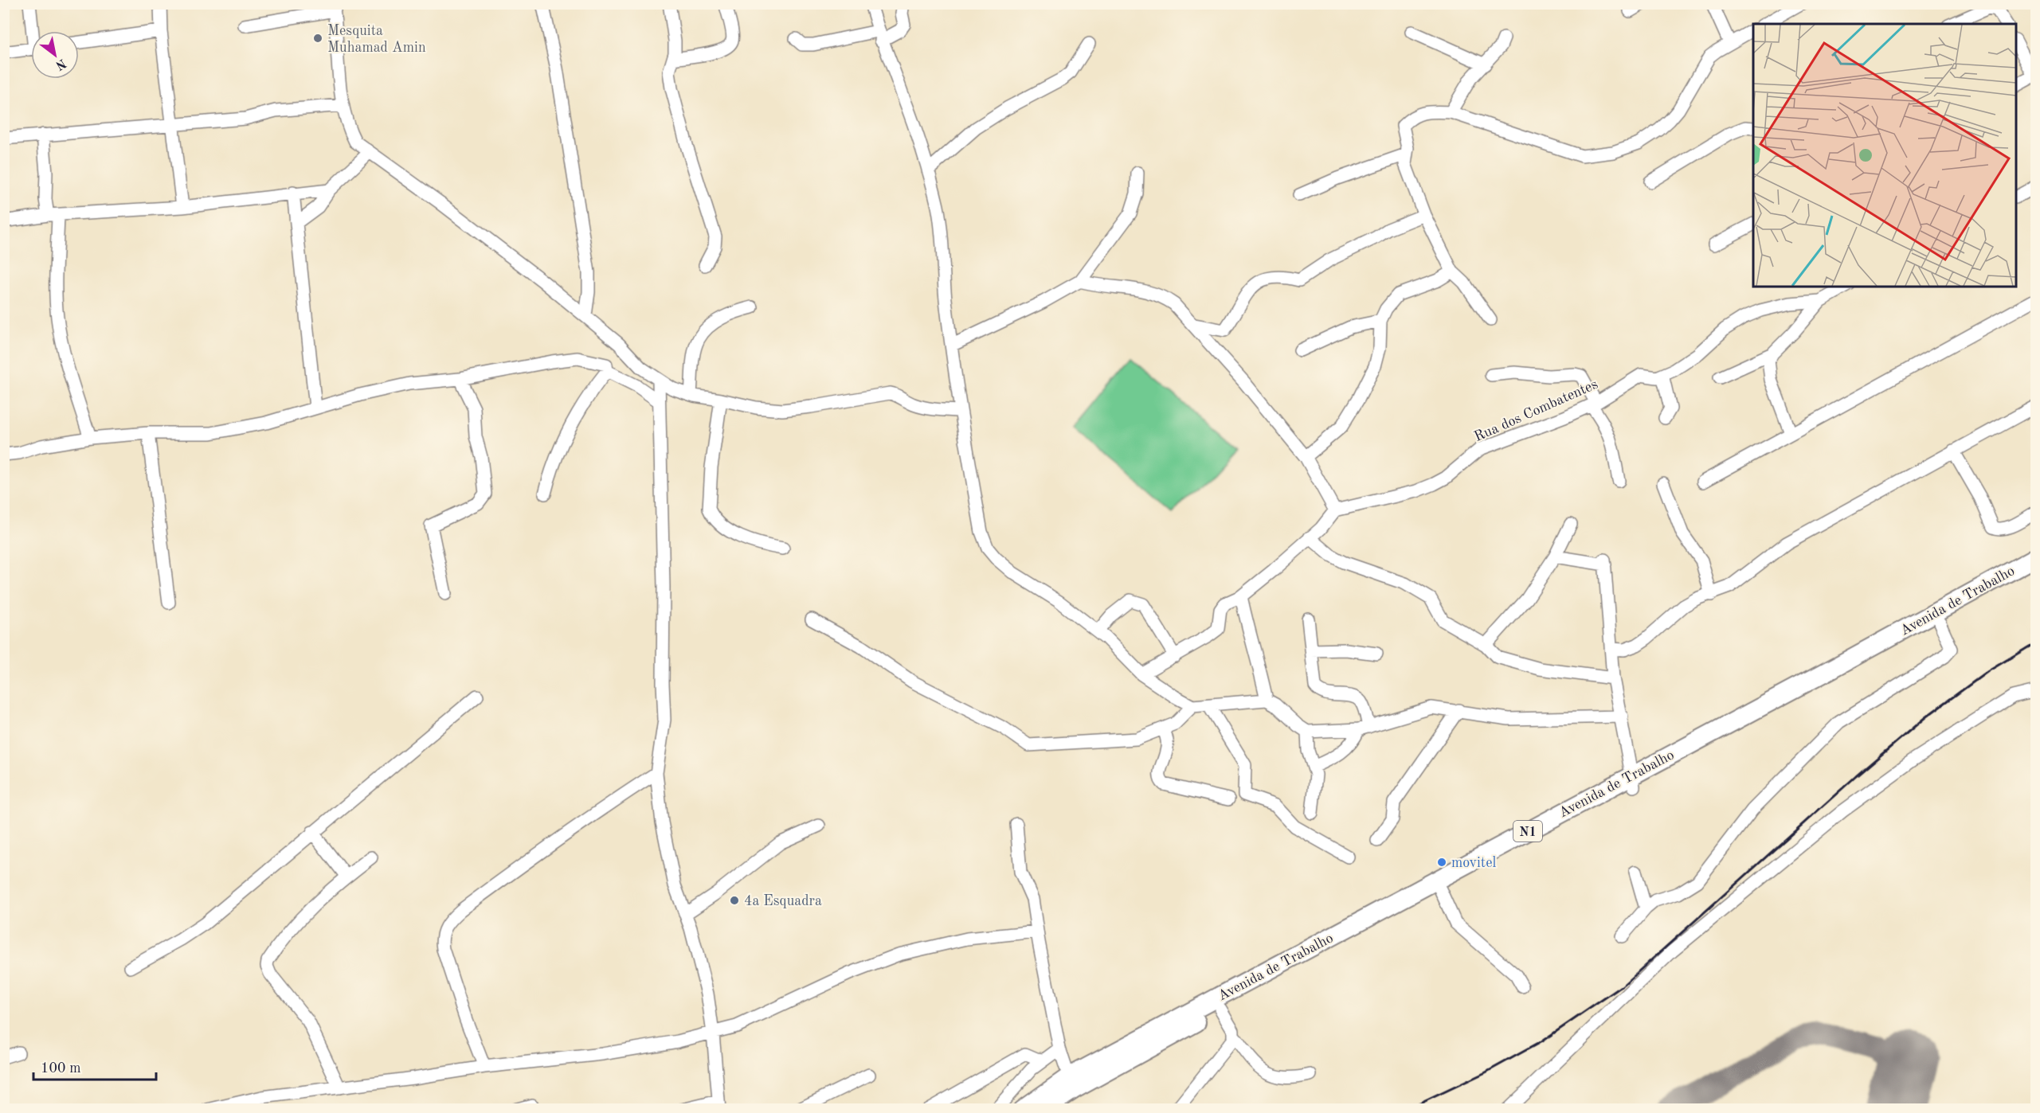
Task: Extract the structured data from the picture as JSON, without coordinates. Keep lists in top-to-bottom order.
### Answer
{
  "streets": {
    "highway": ["Avenida de Trabalho", "N1"],
    "street": ["Rua dos Combatentes"]
  },
  "places": ["Mesquita Muhamad Amin", "movitel", "4a Esquadra"],
  "scale_bar": "100 m",
  "north": "bottom right"
}
